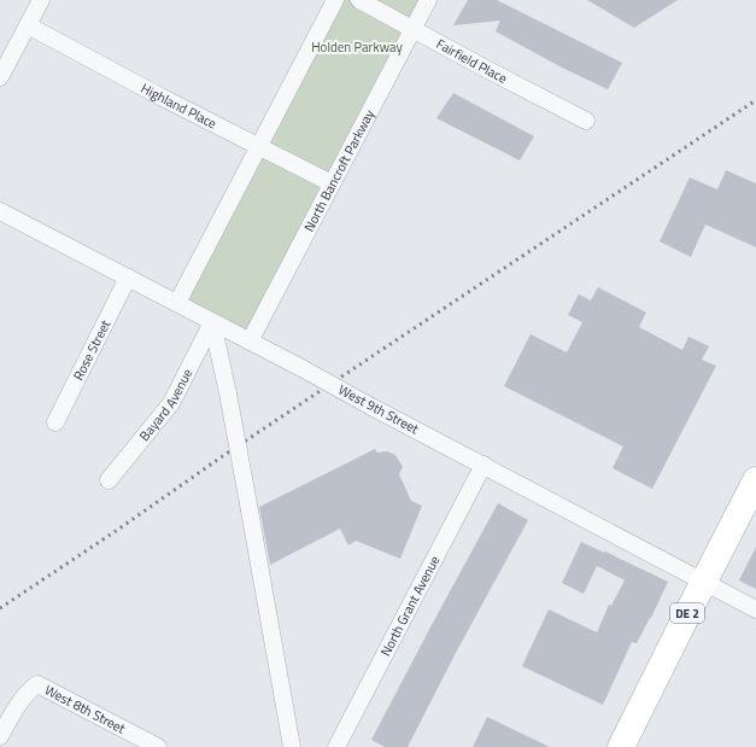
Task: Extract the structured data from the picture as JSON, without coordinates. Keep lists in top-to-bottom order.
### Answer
{
  "streets": {
    "main road": ["DE 2"],
    "street": [
      "Fairfield Place",
      "Highland Place",
      "North Bancroft Parkway",
      "Rose Street",
      "Bayard Avenue",
      "West 9th Street",
      "North Grant Avenue",
      "West 8th Street"
    ]
  },
  "crossings": [
    ["Fairfield Place", "North Bancroft Parkway"],
    ["Highland Place", "North Bancroft Parkway"],
    ["North Bancroft Parkway", "West 9th Street"],
    ["Rose Street", "West 9th Street"],
    ["Bayard Avenue", "West 9th Street"],
    ["West 9th Street", "North Grant Avenue"],
    ["West 9th Street", "DE 2"]
  ],
  "parks": ["Holden Parkway"]
}
